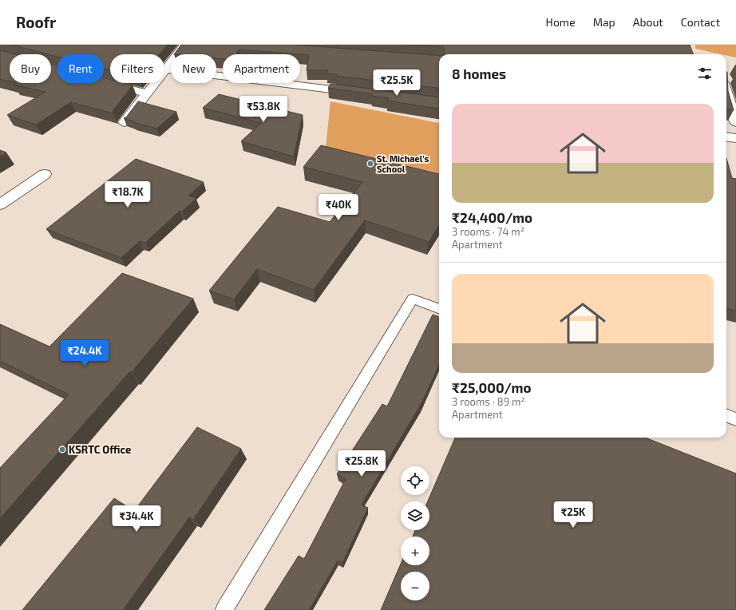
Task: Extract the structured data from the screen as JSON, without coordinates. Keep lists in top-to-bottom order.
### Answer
{
  "places": ["St. Michael's School", "KSRTC Office"],
  "page": {
    "header": "Roofr",
    "nav": [
      "Home",
      "Map",
      "About",
      "Contact"
    ],
    "chip": [
      "Buy",
      "Rent",
      "Filters",
      "New",
      "Apartment"
    ],
    "heading": "8 homes",
    "price": [
      "₹25.5K",
      "₹53.8K",
      "₹18.7K",
      "₹40K",
      "₹24.4K",
      "₹25.8K",
      "₹25K",
      "₹34.4K"
    ],
    "list": [
      {
        "name": "₹24,400/mo",
        "note": "3 rooms · 74 m² · Apartment"
      },
      {
        "name": "₹25,000/mo",
        "note": "3 rooms · 89 m² · Apartment"
      }
    ],
    "map_buttons": ["+", "−"]
  }
}
